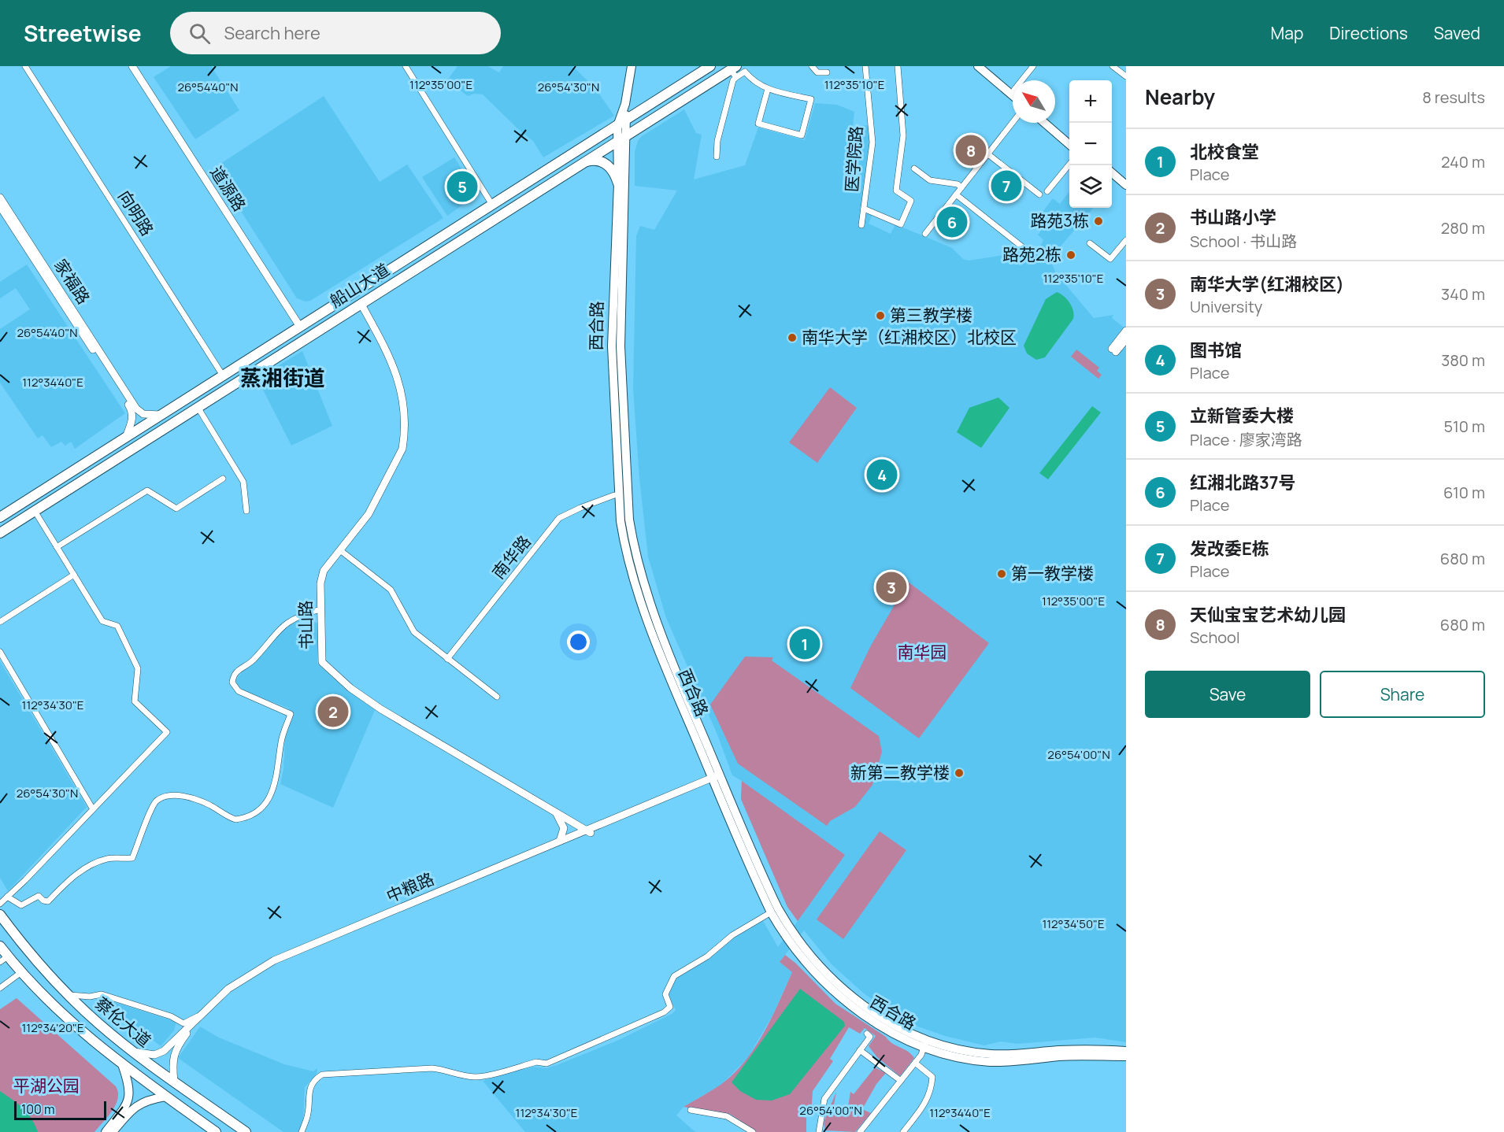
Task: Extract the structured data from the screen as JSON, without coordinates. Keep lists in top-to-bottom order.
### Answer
{
  "streets": {
    "highway": ["船山大道", "蔡伦大道"],
    "main road": ["西合路"],
    "street": [
      "医学院路",
      "道源路",
      "向明路",
      "家福路",
      "南华路",
      "书山路",
      "中粮路"
    ]
  },
  "crossings": [
    ["道源路", "船山大道"],
    ["向明路", "船山大道"],
    ["家福路", "船山大道"],
    ["船山大道", "西合路"],
    ["船山大道", "书山路"],
    ["西合路", "中粮路"],
    ["书山路", "中粮路"],
    ["中粮路", "蔡伦大道"]
  ],
  "districts": ["蒸湘街道"],
  "parks": ["南华园", "平湖公园"],
  "places": [
    "路苑3栋",
    "路苑2栋",
    "第三教学楼",
    "南华大学（红湘校区）北校区",
    "第一教学楼",
    "新第二教学楼"
  ],
  "scale_bar": "100 m",
  "north": "top left",
  "page": {
    "header": "Streetwise",
    "search": "Search here",
    "nav": ["Map", "Directions", "Saved"],
    "heading": ["Nearby", "8 results"],
    "map_buttons": ["+", "−"],
    "list": [
      {
        "mark": "1",
        "name": "北校食堂",
        "note": "Place",
        "value": "240 m"
      },
      {
        "mark": "2",
        "name": "书山路小学",
        "note": "School · 书山路",
        "value": "280 m"
      },
      {
        "mark": "3",
        "name": "南华大学(红湘校区)",
        "note": "University",
        "value": "340 m"
      },
      {
        "mark": "4",
        "name": "图书馆",
        "note": "Place",
        "value": "380 m"
      },
      {
        "mark": "5",
        "name": "立新管委大楼",
        "note": "Place · 廖家湾路",
        "value": "510 m"
      },
      {
        "mark": "6",
        "name": "红湘北路37号",
        "note": "Place",
        "value": "610 m"
      },
      {
        "mark": "7",
        "name": "发改委E栋",
        "note": "Place",
        "value": "680 m"
      },
      {
        "mark": "8",
        "name": "天仙宝宝艺术幼儿园",
        "note": "School",
        "value": "680 m"
      }
    ],
    "pins": [
      "8",
      "7",
      "5",
      "6",
      "4",
      "3",
      "1",
      "2"
    ],
    "buttons": ["Save", "Share"],
    "scale": "100 m"
  },
  "coordinates": [
    "112°35'00\"E",
    "112°35'10\"E",
    "26°54'40\"N",
    "26°54'30\"N",
    "112°34'40\"E",
    "112°34'30\"E",
    "26°54'00\"N",
    "112°34'50\"E",
    "112°34'20\"E"
  ]
}
